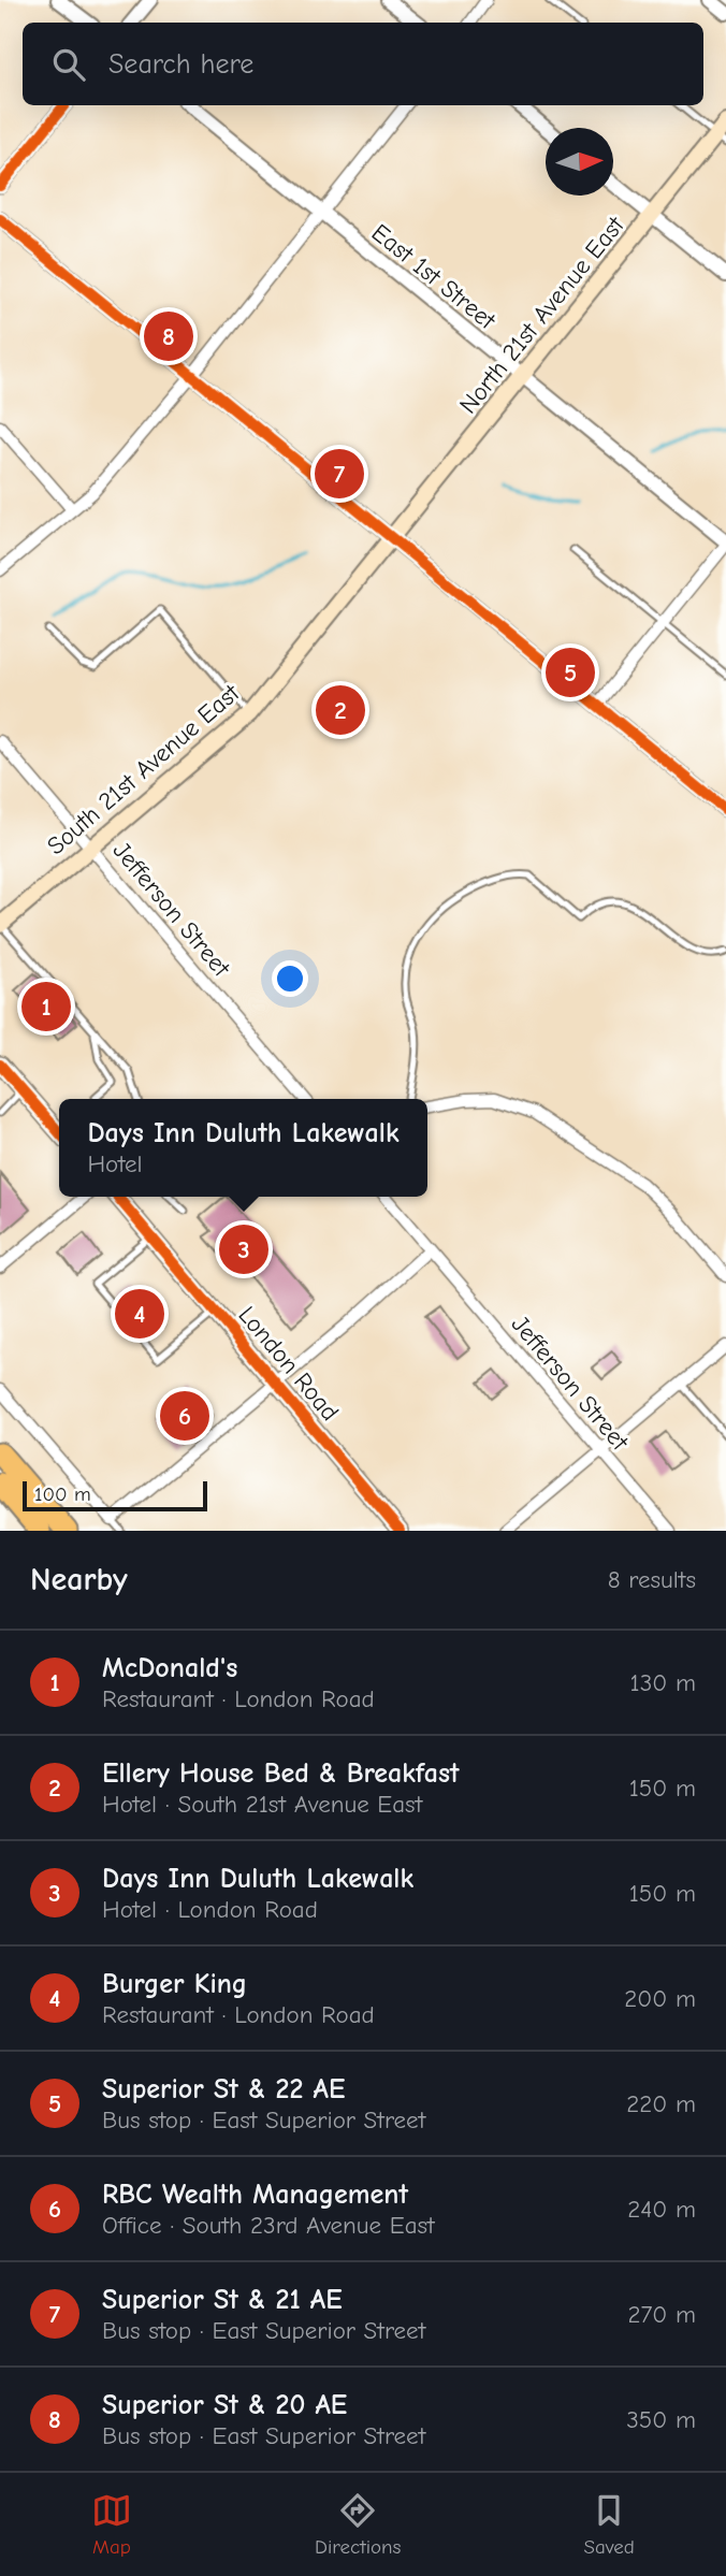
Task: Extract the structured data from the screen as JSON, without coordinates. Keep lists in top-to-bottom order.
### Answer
{
  "streets": {
    "main road": ["North 21st Avenue East", "South 21st Avenue East", "London Road"],
    "street": ["East 1st Street", "Jefferson Street"]
  },
  "crossings": [
    ["East 1st Street", "North 21st Avenue East"],
    ["North 21st Avenue East", "South 21st Avenue East"],
    ["South 21st Avenue East", "Jefferson Street"]
  ],
  "scale_bar": "100 m",
  "north": "right",
  "page": {
    "search": "Search here",
    "pins": [
      "8",
      "7",
      "5",
      "2",
      "1",
      "3",
      "4",
      "6"
    ],
    "popup": ["Days Inn Duluth Lakewalk", "Hotel"],
    "scale": "100 m",
    "heading": ["Nearby", "8 results"],
    "list": [
      {
        "mark": "1",
        "name": "McDonald's",
        "note": "Restaurant · London Road",
        "value": "130 m"
      },
      {
        "mark": "2",
        "name": "Ellery House Bed & Breakfast",
        "note": "Hotel · South 21st Avenue East",
        "value": "150 m"
      },
      {
        "mark": "3",
        "name": "Days Inn Duluth Lakewalk",
        "note": "Hotel · London Road",
        "value": "150 m"
      },
      {
        "mark": "4",
        "name": "Burger King",
        "note": "Restaurant · London Road",
        "value": "200 m"
      },
      {
        "mark": "5",
        "name": "Superior St & 22 AE",
        "note": "Bus stop · East Superior Street",
        "value": "220 m"
      },
      {
        "mark": "6",
        "name": "RBC Wealth Management",
        "note": "Office · South 23rd Avenue East",
        "value": "240 m"
      },
      {
        "mark": "7",
        "name": "Superior St & 21 AE",
        "note": "Bus stop · East Superior Street",
        "value": "270 m"
      },
      {
        "mark": "8",
        "name": "Superior St & 20 AE",
        "note": "Bus stop · East Superior Street",
        "value": "350 m"
      }
    ],
    "nav": ["Map", "Directions", "Saved"]
  }
}
